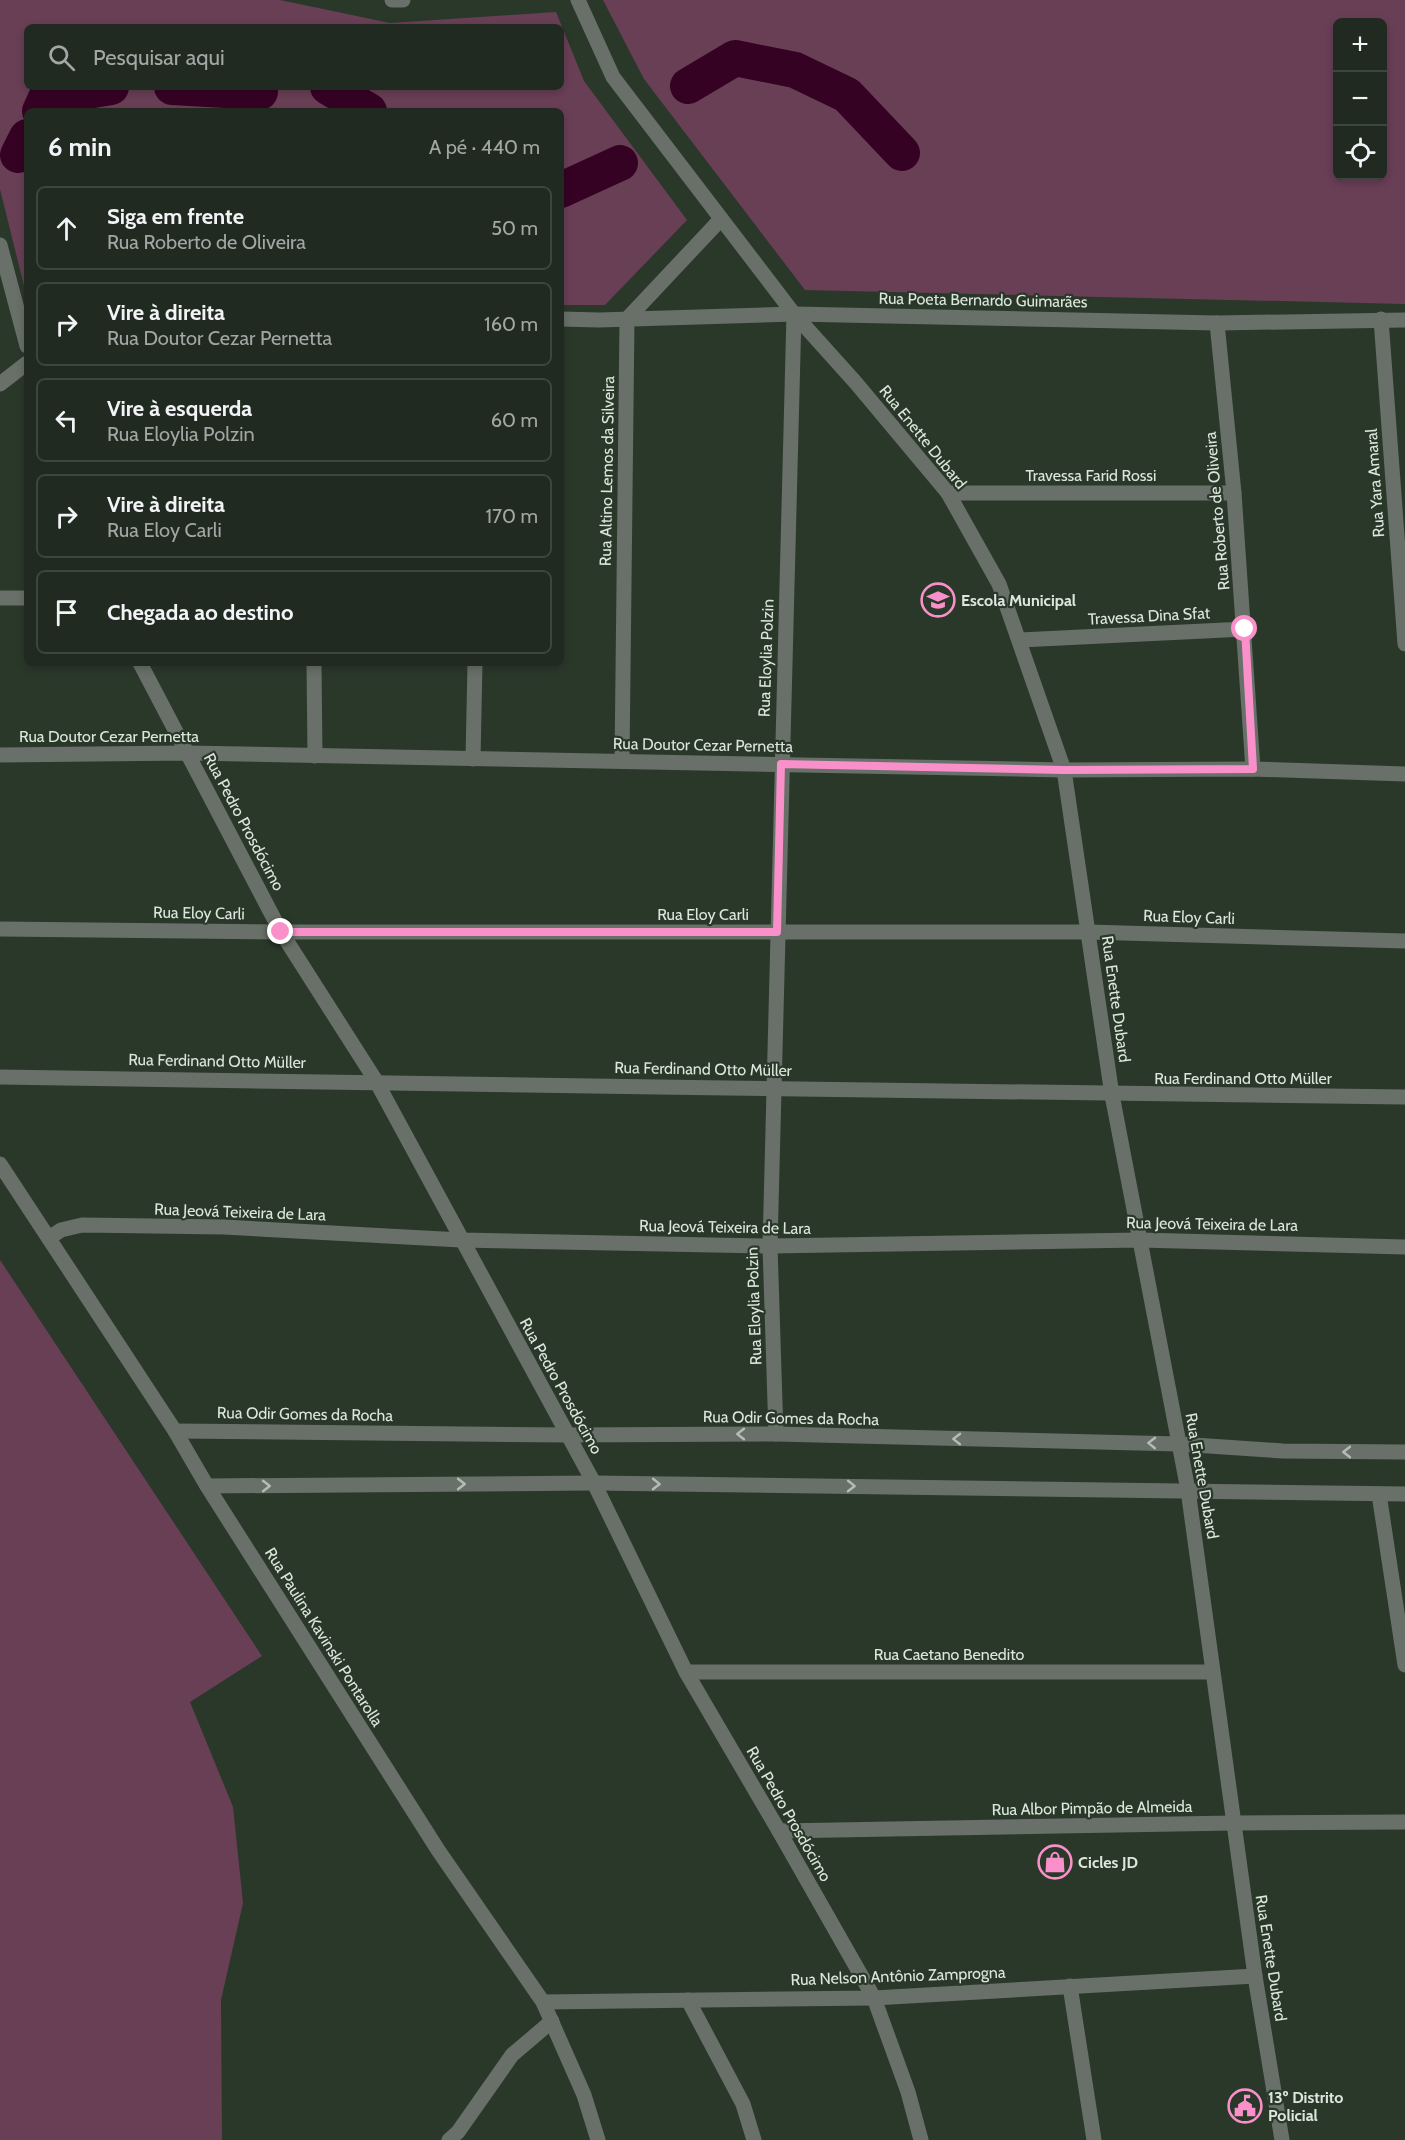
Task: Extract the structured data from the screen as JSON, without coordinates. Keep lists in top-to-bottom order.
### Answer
{
  "streets": {
    "street": [
      "Rua Poeta Bernardo Guimarães",
      "Rua Enette Dubard",
      "Rua Altino Lemos da Silveira",
      "Travessa Farid Rossi",
      "Rua Yara Amaral",
      "Rua Roberto de Oliveira",
      "Travessa Dina Sfat",
      "Rua Eloylia Polzin",
      "Rua Doutor Cezar Pernetta",
      "Rua Pedro Prosdócimo",
      "Rua Eloy Carli",
      "Rua Ferdinand Otto Müller",
      "Rua Jeová Teixeira de Lara",
      "Rua Odir Gomes da Rocha",
      "Rua Paulina Kavinski Pontarolla",
      "Rua Caetano Benedito",
      "Rua Albor Pimpão de Almeida",
      "Rua Nelson Antônio Zamprogna"
    ]
  },
  "crossings": [
    ["Rua Poeta Bernardo Guimarães", "Rua Enette Dubard"],
    ["Rua Poeta Bernardo Guimarães", "Rua Altino Lemos da Silveira"],
    ["Rua Poeta Bernardo Guimarães", "Rua Yara Amaral"],
    ["Rua Poeta Bernardo Guimarães", "Rua Roberto de Oliveira"],
    ["Rua Poeta Bernardo Guimarães", "Rua Eloylia Polzin"],
    ["Rua Enette Dubard", "Travessa Farid Rossi"],
    ["Rua Enette Dubard", "Travessa Dina Sfat"],
    ["Rua Enette Dubard", "Rua Eloylia Polzin"],
    ["Rua Enette Dubard", "Rua Doutor Cezar Pernetta"],
    ["Rua Enette Dubard", "Rua Eloy Carli"],
    ["Rua Enette Dubard", "Rua Ferdinand Otto Müller"],
    ["Rua Enette Dubard", "Rua Jeová Teixeira de Lara"],
    ["Rua Enette Dubard", "Rua Odir Gomes da Rocha"],
    ["Rua Enette Dubard", "Rua Caetano Benedito"],
    ["Rua Enette Dubard", "Rua Albor Pimpão de Almeida"],
    ["Rua Enette Dubard", "Rua Nelson Antônio Zamprogna"],
    ["Rua Altino Lemos da Silveira", "Rua Doutor Cezar Pernetta"],
    ["Travessa Farid Rossi", "Rua Roberto de Oliveira"],
    ["Rua Roberto de Oliveira", "Travessa Dina Sfat"],
    ["Rua Roberto de Oliveira", "Rua Doutor Cezar Pernetta"],
    ["Rua Eloylia Polzin", "Rua Doutor Cezar Pernetta"],
    ["Rua Eloylia Polzin", "Rua Eloy Carli"],
    ["Rua Eloylia Polzin", "Rua Ferdinand Otto Müller"],
    ["Rua Eloylia Polzin", "Rua Jeová Teixeira de Lara"],
    ["Rua Eloylia Polzin", "Rua Odir Gomes da Rocha"],
    ["Rua Doutor Cezar Pernetta", "Rua Pedro Prosdócimo"],
    ["Rua Pedro Prosdócimo", "Rua Eloy Carli"],
    ["Rua Pedro Prosdócimo", "Rua Ferdinand Otto Müller"],
    ["Rua Pedro Prosdócimo", "Rua Jeová Teixeira de Lara"],
    ["Rua Pedro Prosdócimo", "Rua Odir Gomes da Rocha"],
    ["Rua Pedro Prosdócimo", "Rua Caetano Benedito"],
    ["Rua Pedro Prosdócimo", "Rua Albor Pimpão de Almeida"],
    ["Rua Pedro Prosdócimo", "Rua Nelson Antônio Zamprogna"],
    ["Rua Jeová Teixeira de Lara", "Rua Paulina Kavinski Pontarolla"],
    ["Rua Odir Gomes da Rocha", "Rua Paulina Kavinski Pontarolla"],
    ["Rua Paulina Kavinski Pontarolla", "Rua Nelson Antônio Zamprogna"]
  ],
  "places": {
    "school or university": ["Escola Municipal"],
    "shop": ["Cicles JD"],
    "public building": ["13º Distrito Policial"]
  },
  "page": {
    "map_buttons": ["+", "−"],
    "search": "Pesquisar aqui",
    "heading": ["6 min", "A pé · 440 m"],
    "list": [
      ["Siga em frente", "Rua Roberto de Oliveira", "50 m"],
      ["Vire à direita", "Rua Doutor Cezar Pernetta", "160 m"],
      ["Vire à esquerda", "Rua Eloylia Polzin", "60 m"],
      ["Vire à direita", "Rua Eloy Carli", "170 m"],
      "Chegada ao destino"
    ]
  }
}
